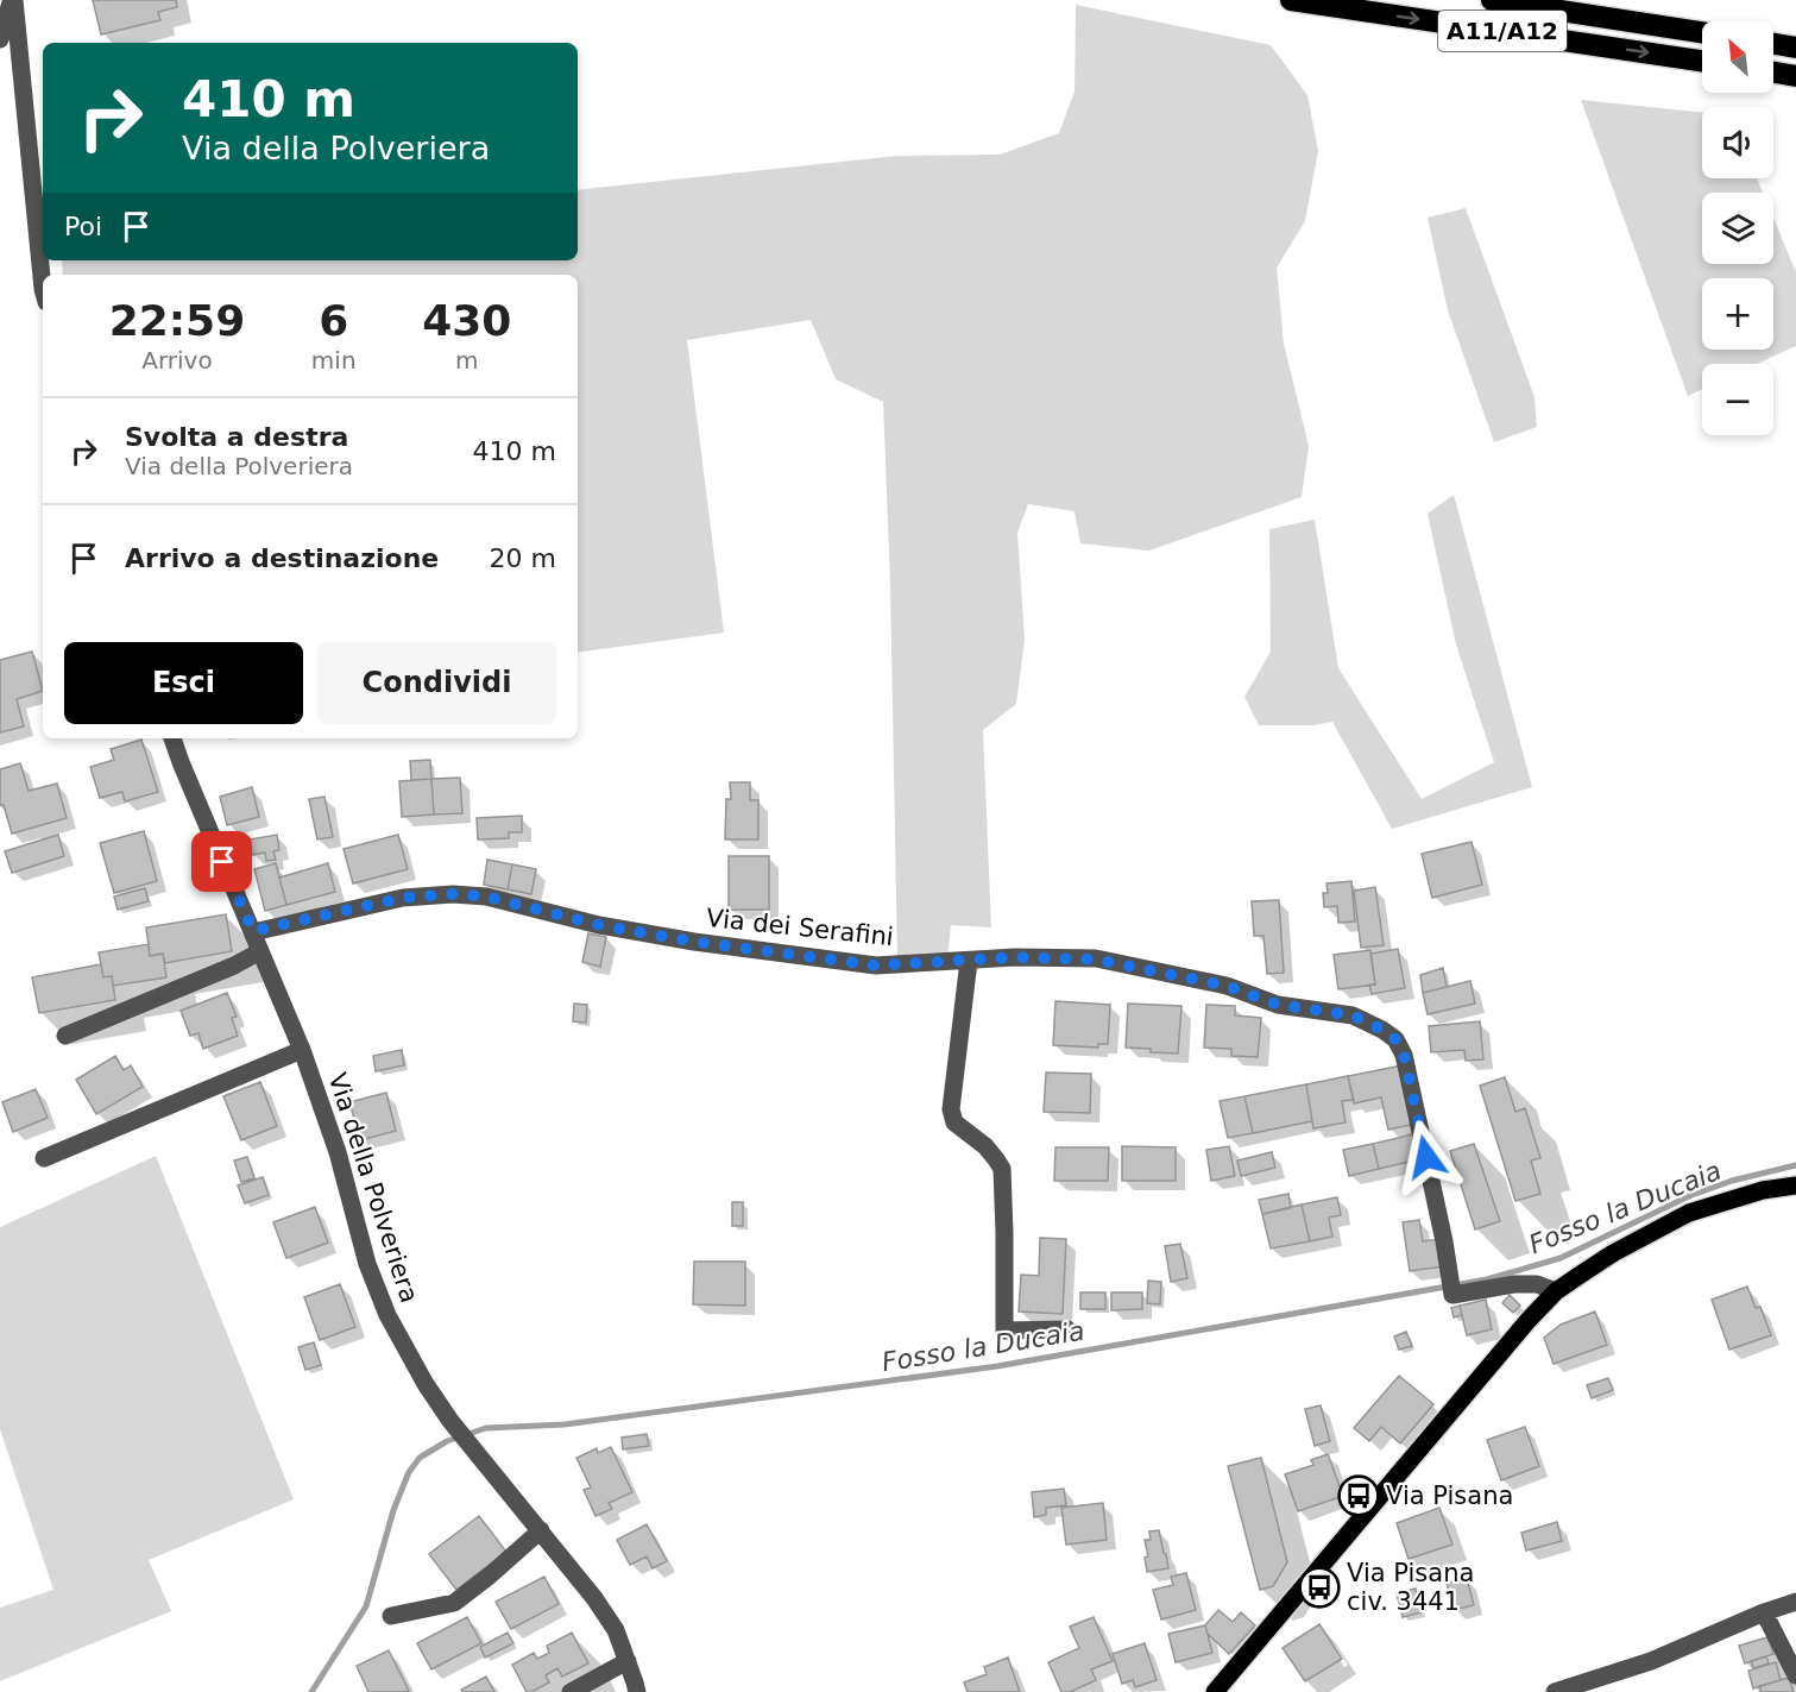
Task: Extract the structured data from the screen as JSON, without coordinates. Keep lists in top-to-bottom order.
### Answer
{
  "streets": {
    "highway": ["A11/A12"],
    "street": ["Via dei Serafini", "Via della Polveriera"]
  },
  "crossings": [
    ["Via dei Serafini", "Via della Polveriera"]
  ],
  "water": ["Fosso la Ducaia"],
  "places": {
    "bus stop": ["Via Pisana", "Via Pisana civ. 3441"]
  },
  "north": "top left",
  "page": {
    "map_buttons": ["+", "−"],
    "turn": ["410 m", "Via della Polveriera"],
    "then": "Poi",
    "eta": [
      "22:59",
      "Arrivo",
      "6",
      "min",
      "430",
      "m"
    ],
    "list": [
      {
        "name": "Svolta a destra",
        "note": "Via della Polveriera",
        "value": "410 m"
      },
      {
        "name": "Arrivo a destinazione",
        "value": "20 m"
      }
    ],
    "buttons": ["Esci", "Condividi"]
  }
}
